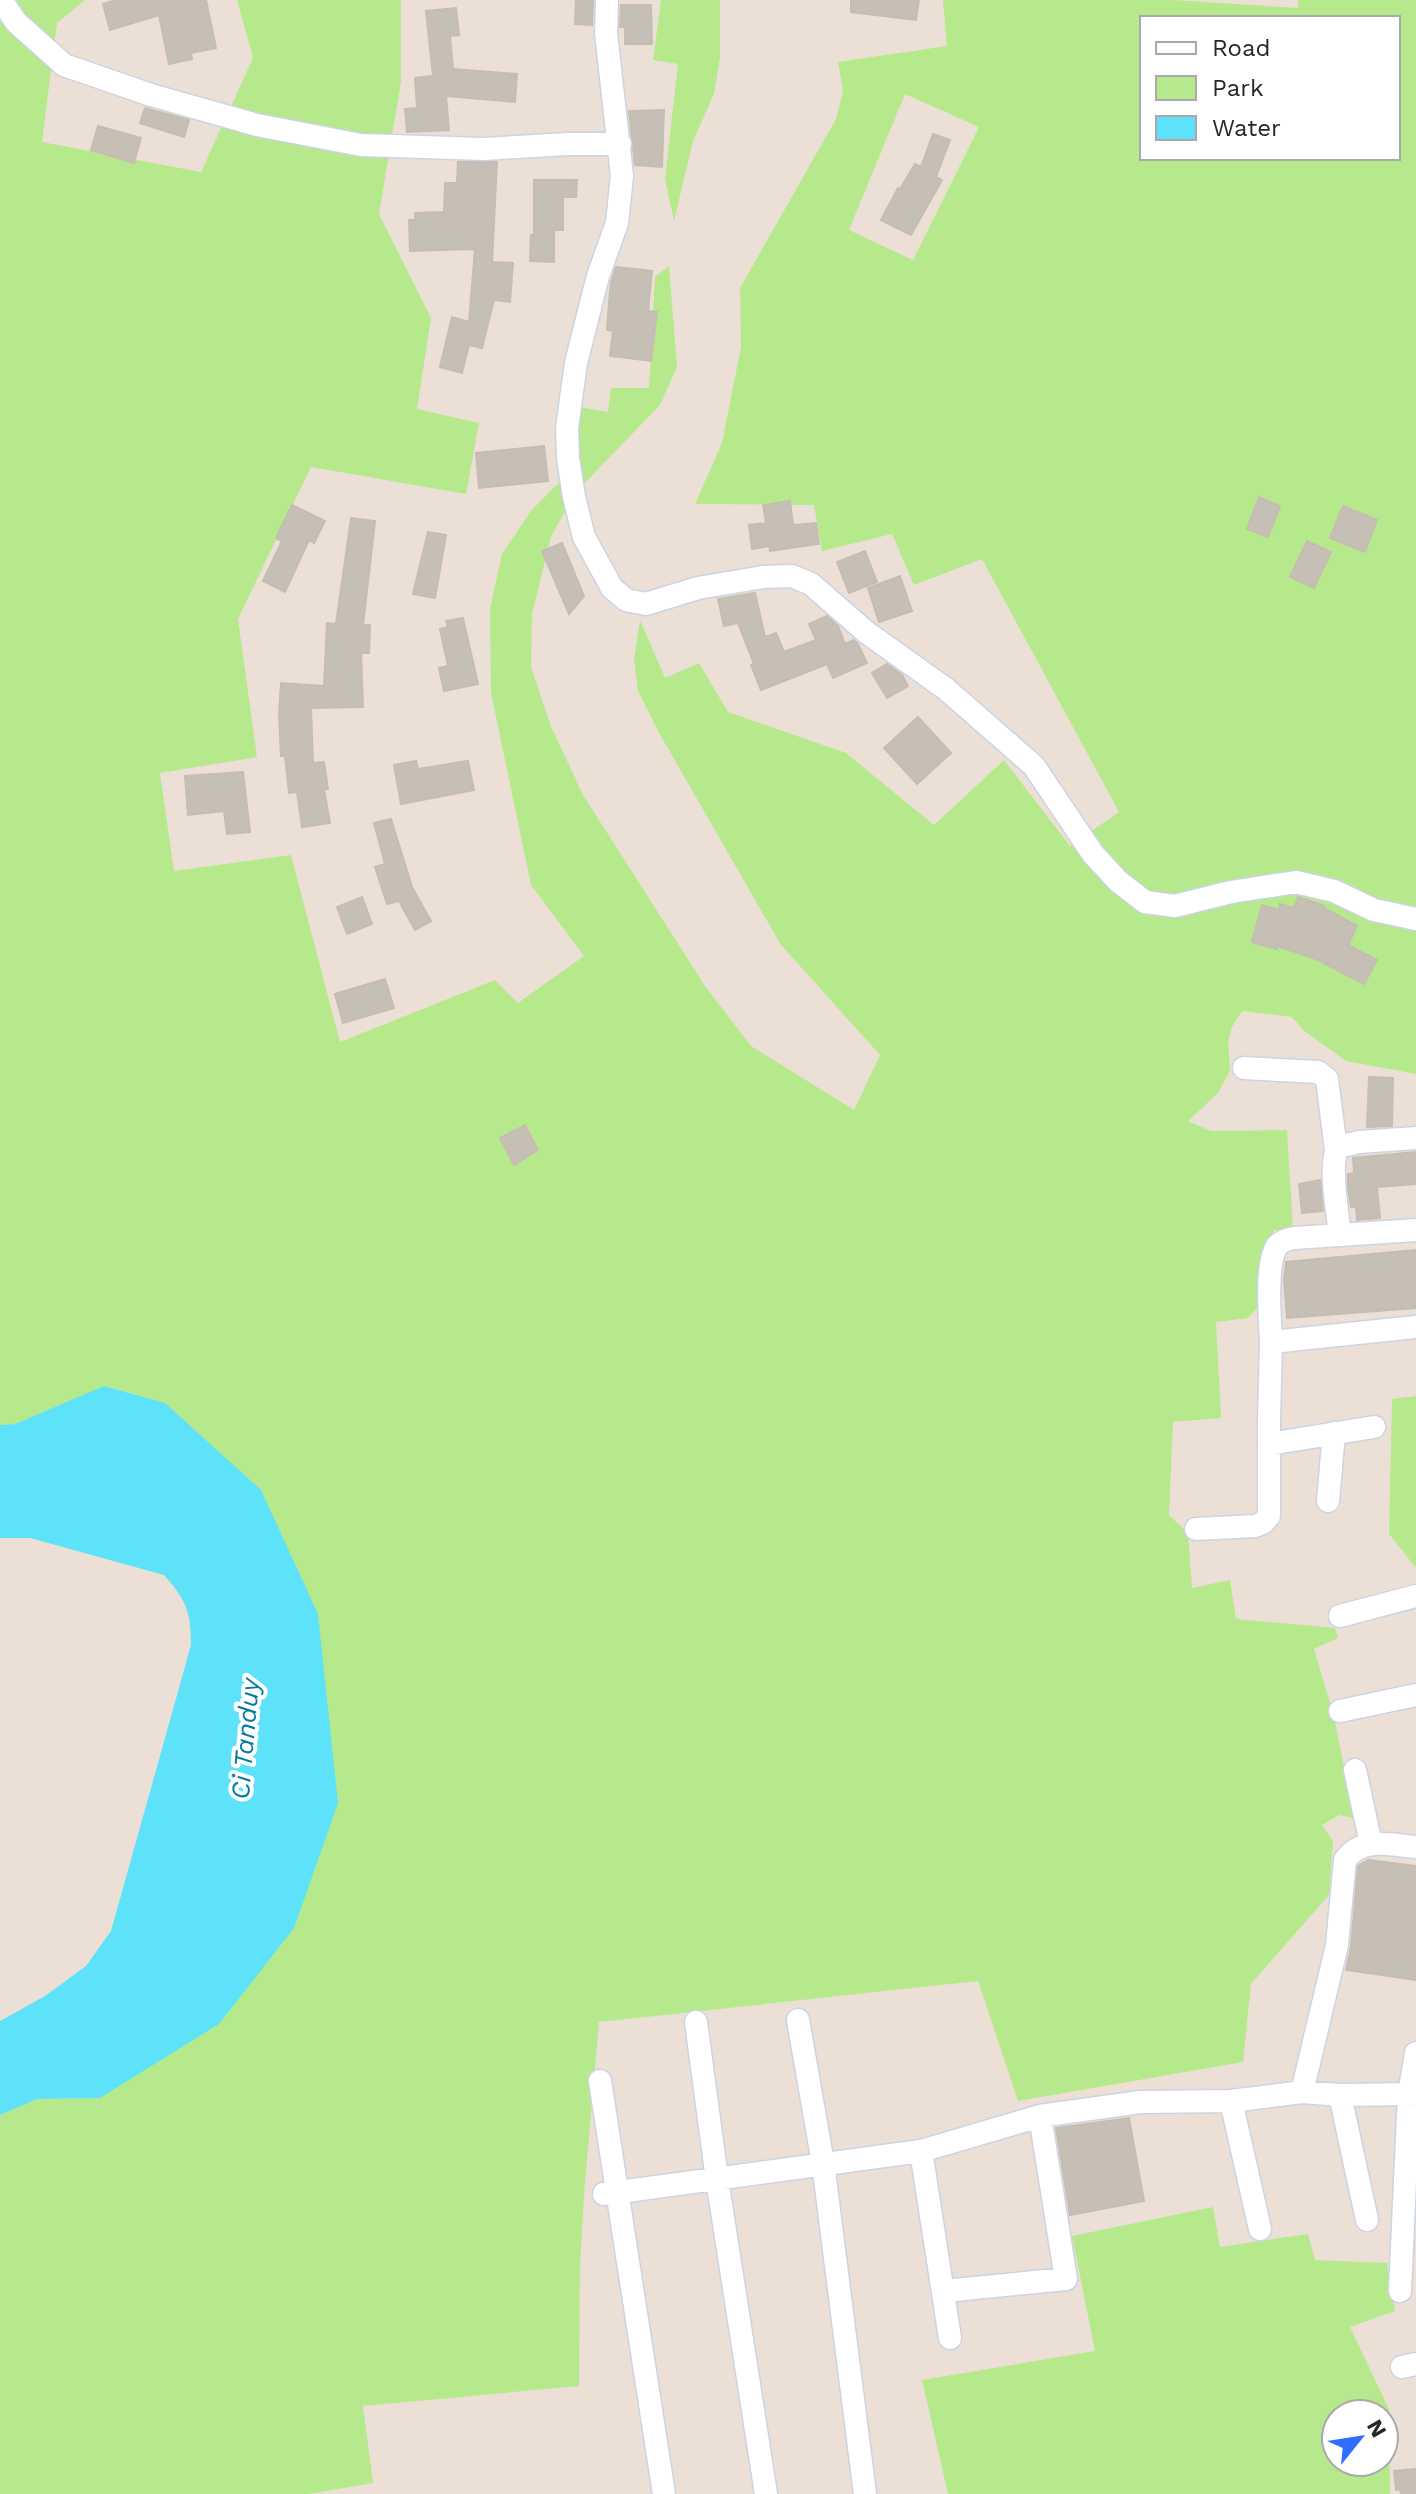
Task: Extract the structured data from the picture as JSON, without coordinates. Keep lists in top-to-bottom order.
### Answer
{
  "water": ["Ci Tanduy"],
  "legend": ["Road", "Park", "Water"],
  "north": "top right"
}
